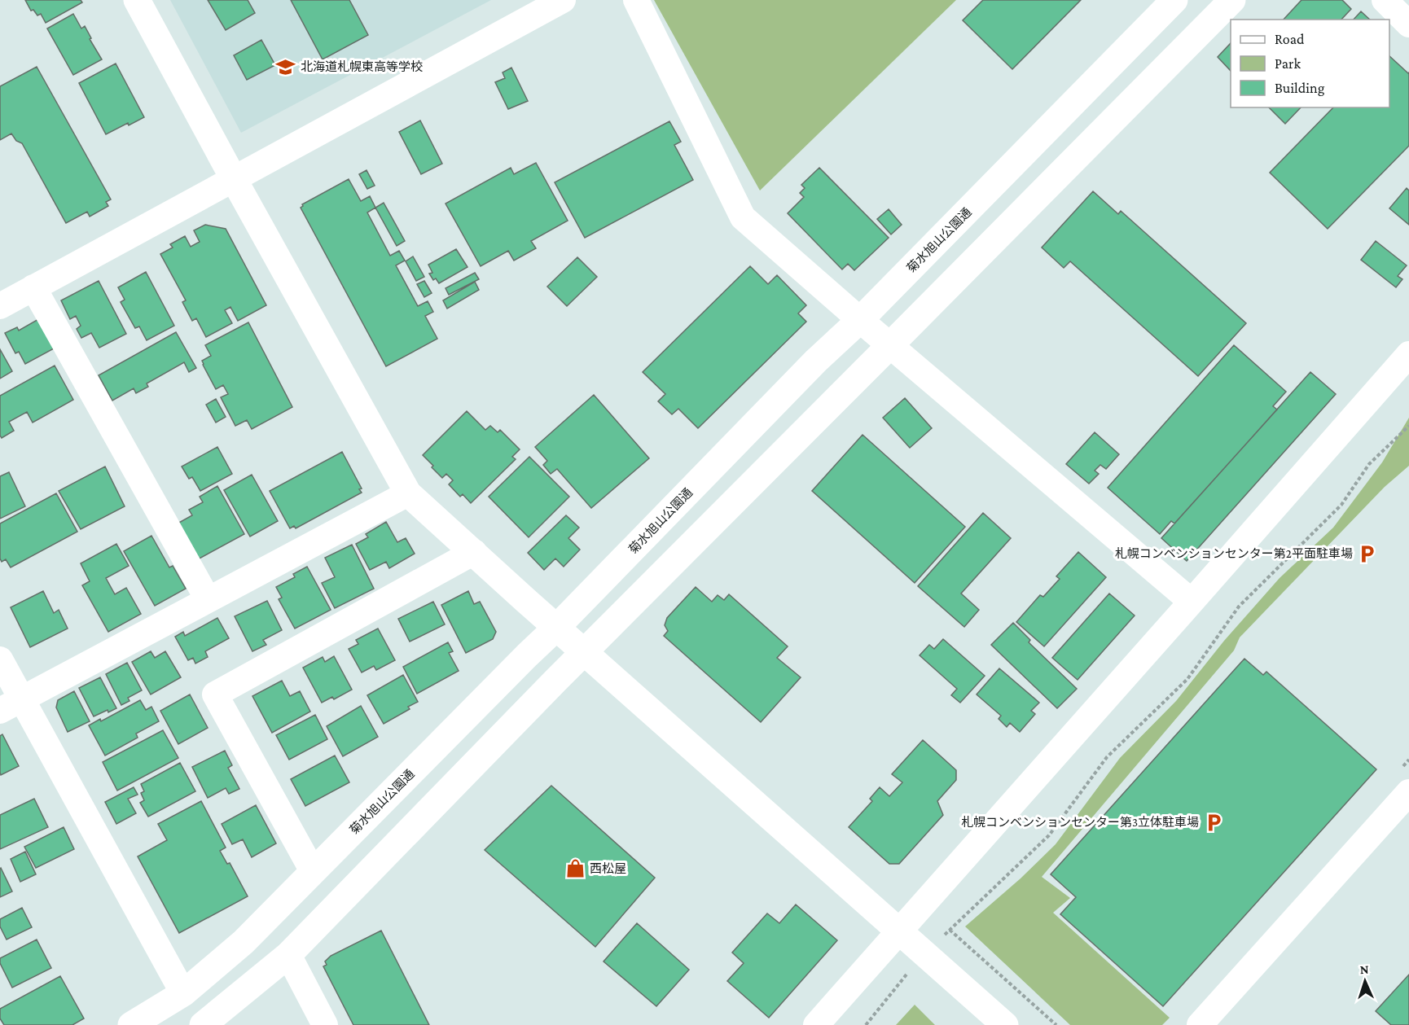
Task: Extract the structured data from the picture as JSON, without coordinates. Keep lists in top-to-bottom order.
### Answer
{
  "streets": {
    "street": ["菊水旭山公園通"]
  },
  "places": {
    "school or university": ["北海道札幌東高等学校"],
    "parking": ["札幌コンベンションセンター第2平面駐車場", "札幌コンベンションセンター第3立体駐車場"],
    "shop": ["西松屋"]
  },
  "legend": ["Road", "Park", "Building"],
  "north": "top"
}
